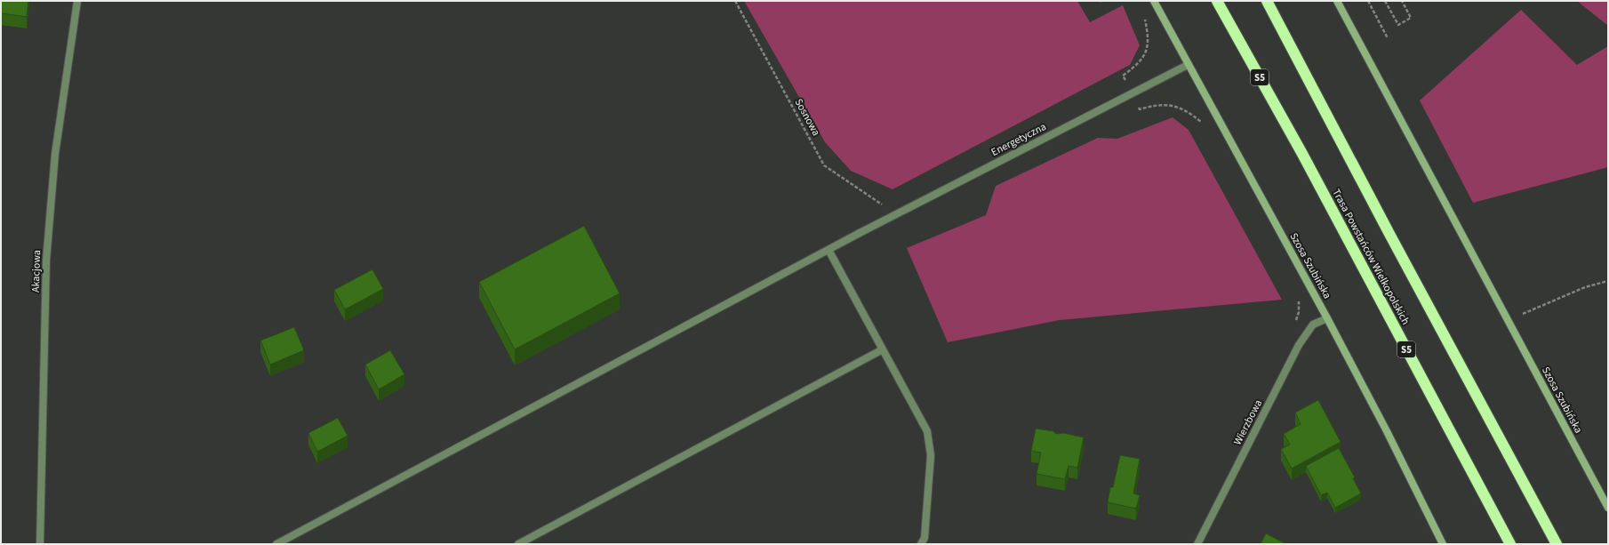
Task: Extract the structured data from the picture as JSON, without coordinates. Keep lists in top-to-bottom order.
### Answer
{
  "streets": {
    "highway": ["S5", "Trasa Powstańców Wielkopolskich"],
    "street": [
      "Energetyczna",
      "Szosa Szubińska",
      "Akacjowa",
      "Wierzbowa"
    ],
    "path": ["Sosnowa"]
  },
  "crossings": [
    ["Sosnowa", "Energetyczna"],
    ["Energetyczna", "Szosa Szubińska"],
    ["Szosa Szubińska", "Wierzbowa"]
  ]
}
